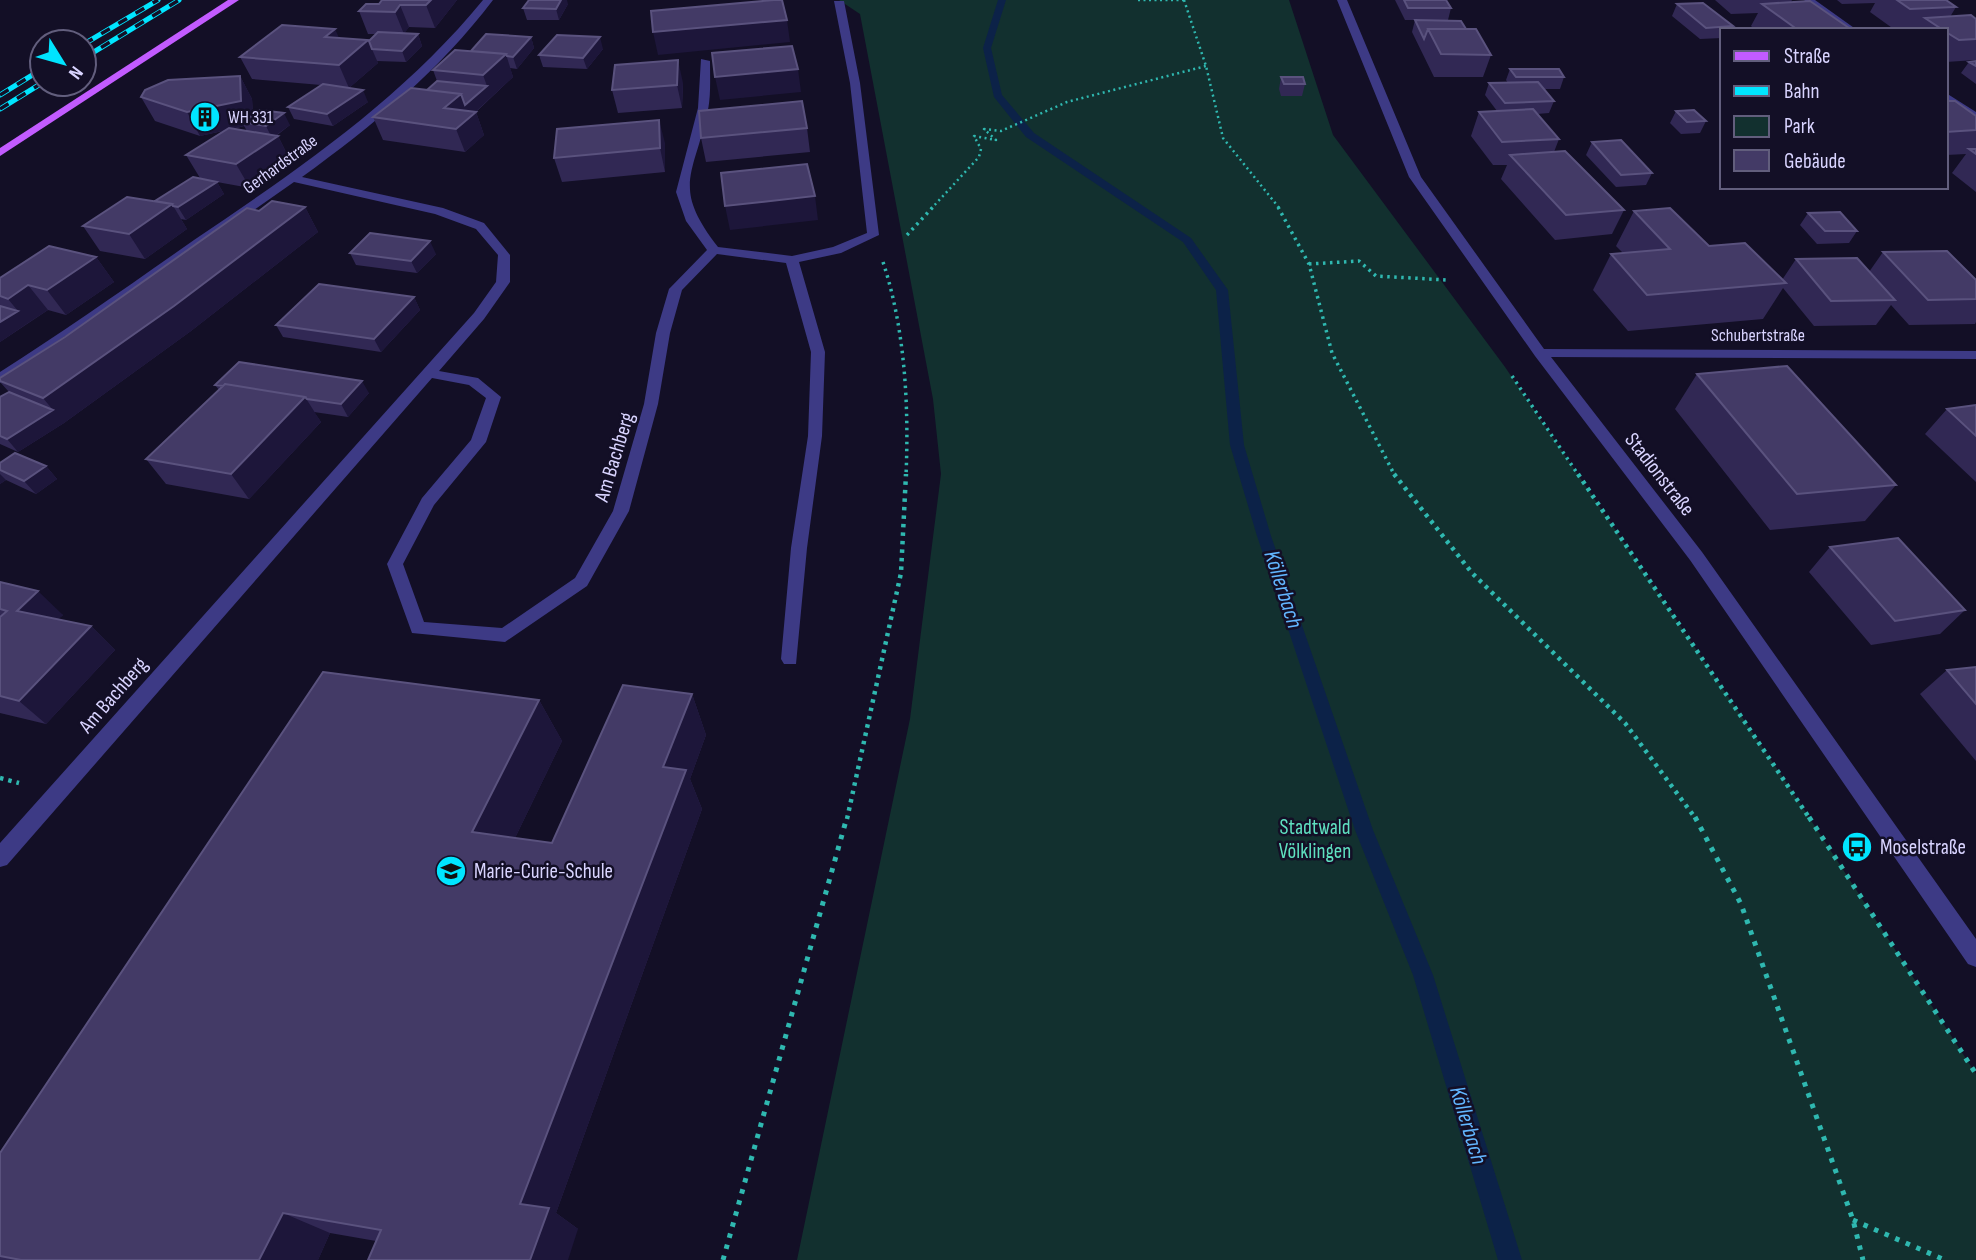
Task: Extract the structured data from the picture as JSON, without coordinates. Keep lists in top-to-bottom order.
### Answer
{
  "streets": {
    "street": [
      "Gerhardstraße",
      "Schubertstraße",
      "Am Bachberg",
      "Stadionstraße"
    ]
  },
  "crossings": [
    ["Gerhardstraße", "Am Bachberg"],
    ["Schubertstraße", "Stadionstraße"]
  ],
  "water": ["Köllerbach"],
  "parks": ["Stadtwald Völklingen"],
  "places": {
    "building": ["WH 331"],
    "bus stop": ["Moselstraße"],
    "school or university": ["Marie-Curie-Schule"]
  },
  "legend": [
    "Straße",
    "Bahn",
    "Park",
    "Gebäude"
  ],
  "north": "bottom right"
}
